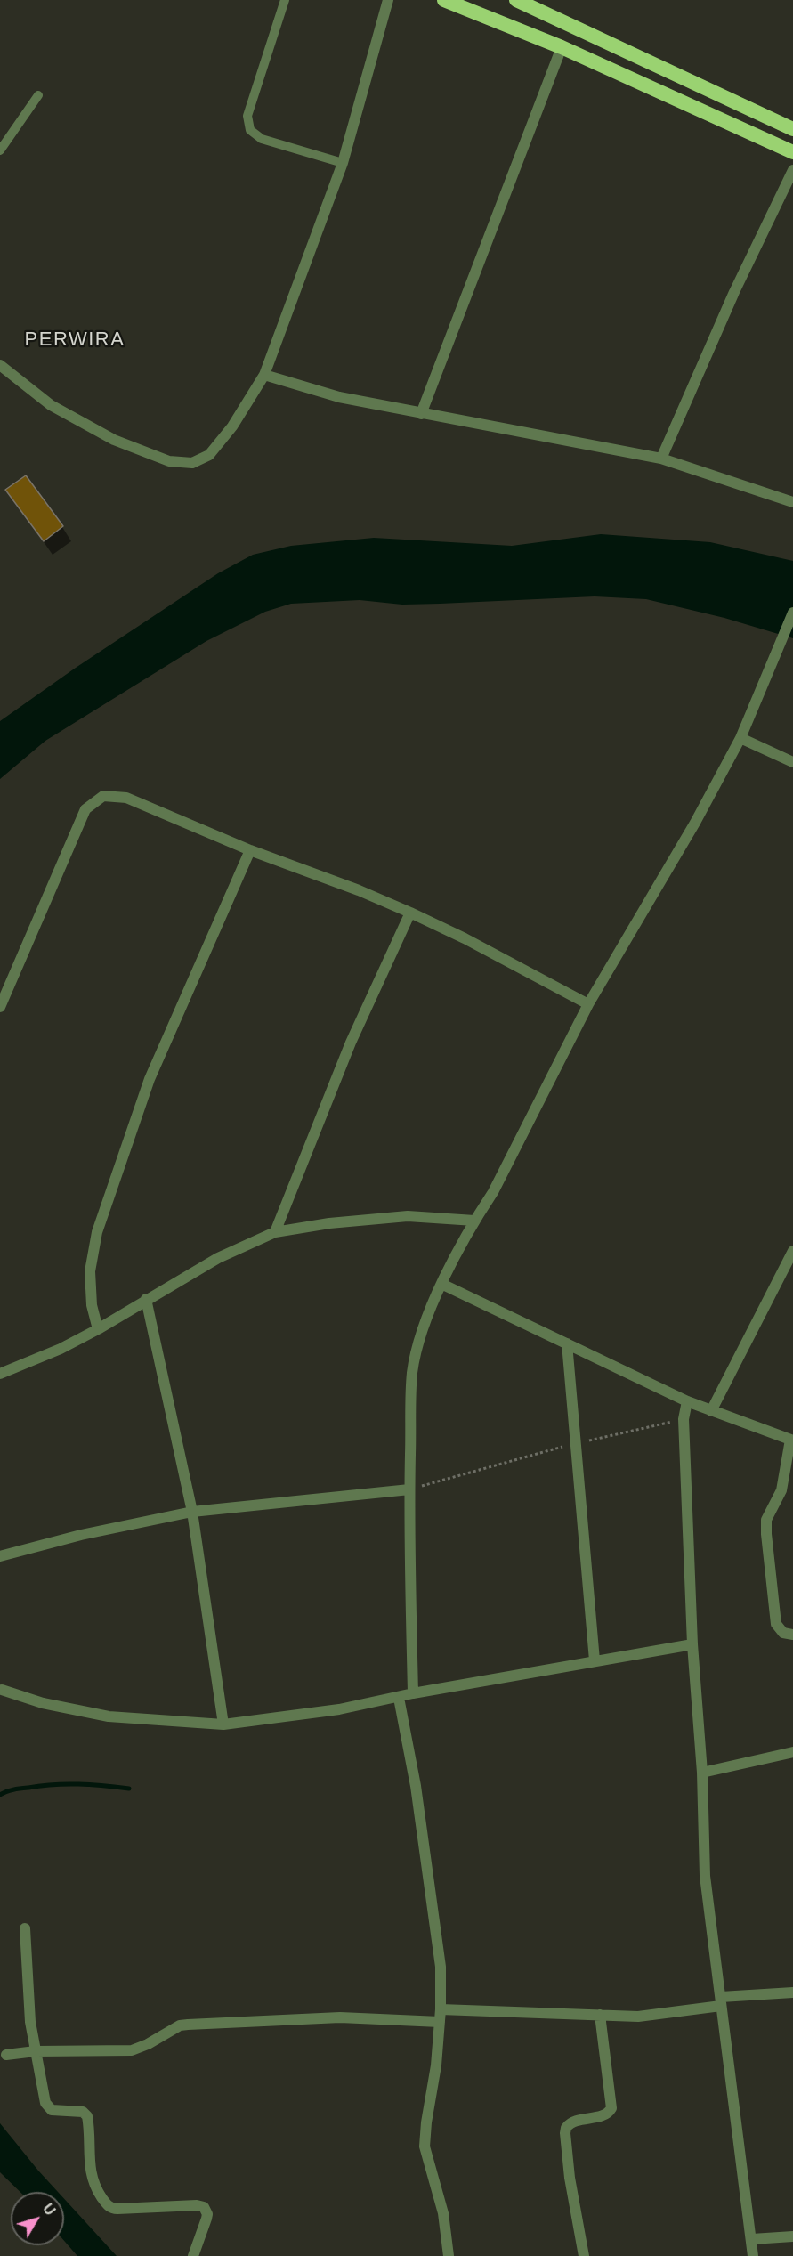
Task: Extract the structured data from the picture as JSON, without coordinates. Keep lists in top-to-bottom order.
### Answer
{
  "districts": ["PERWIRA"],
  "north": "top right"
}
